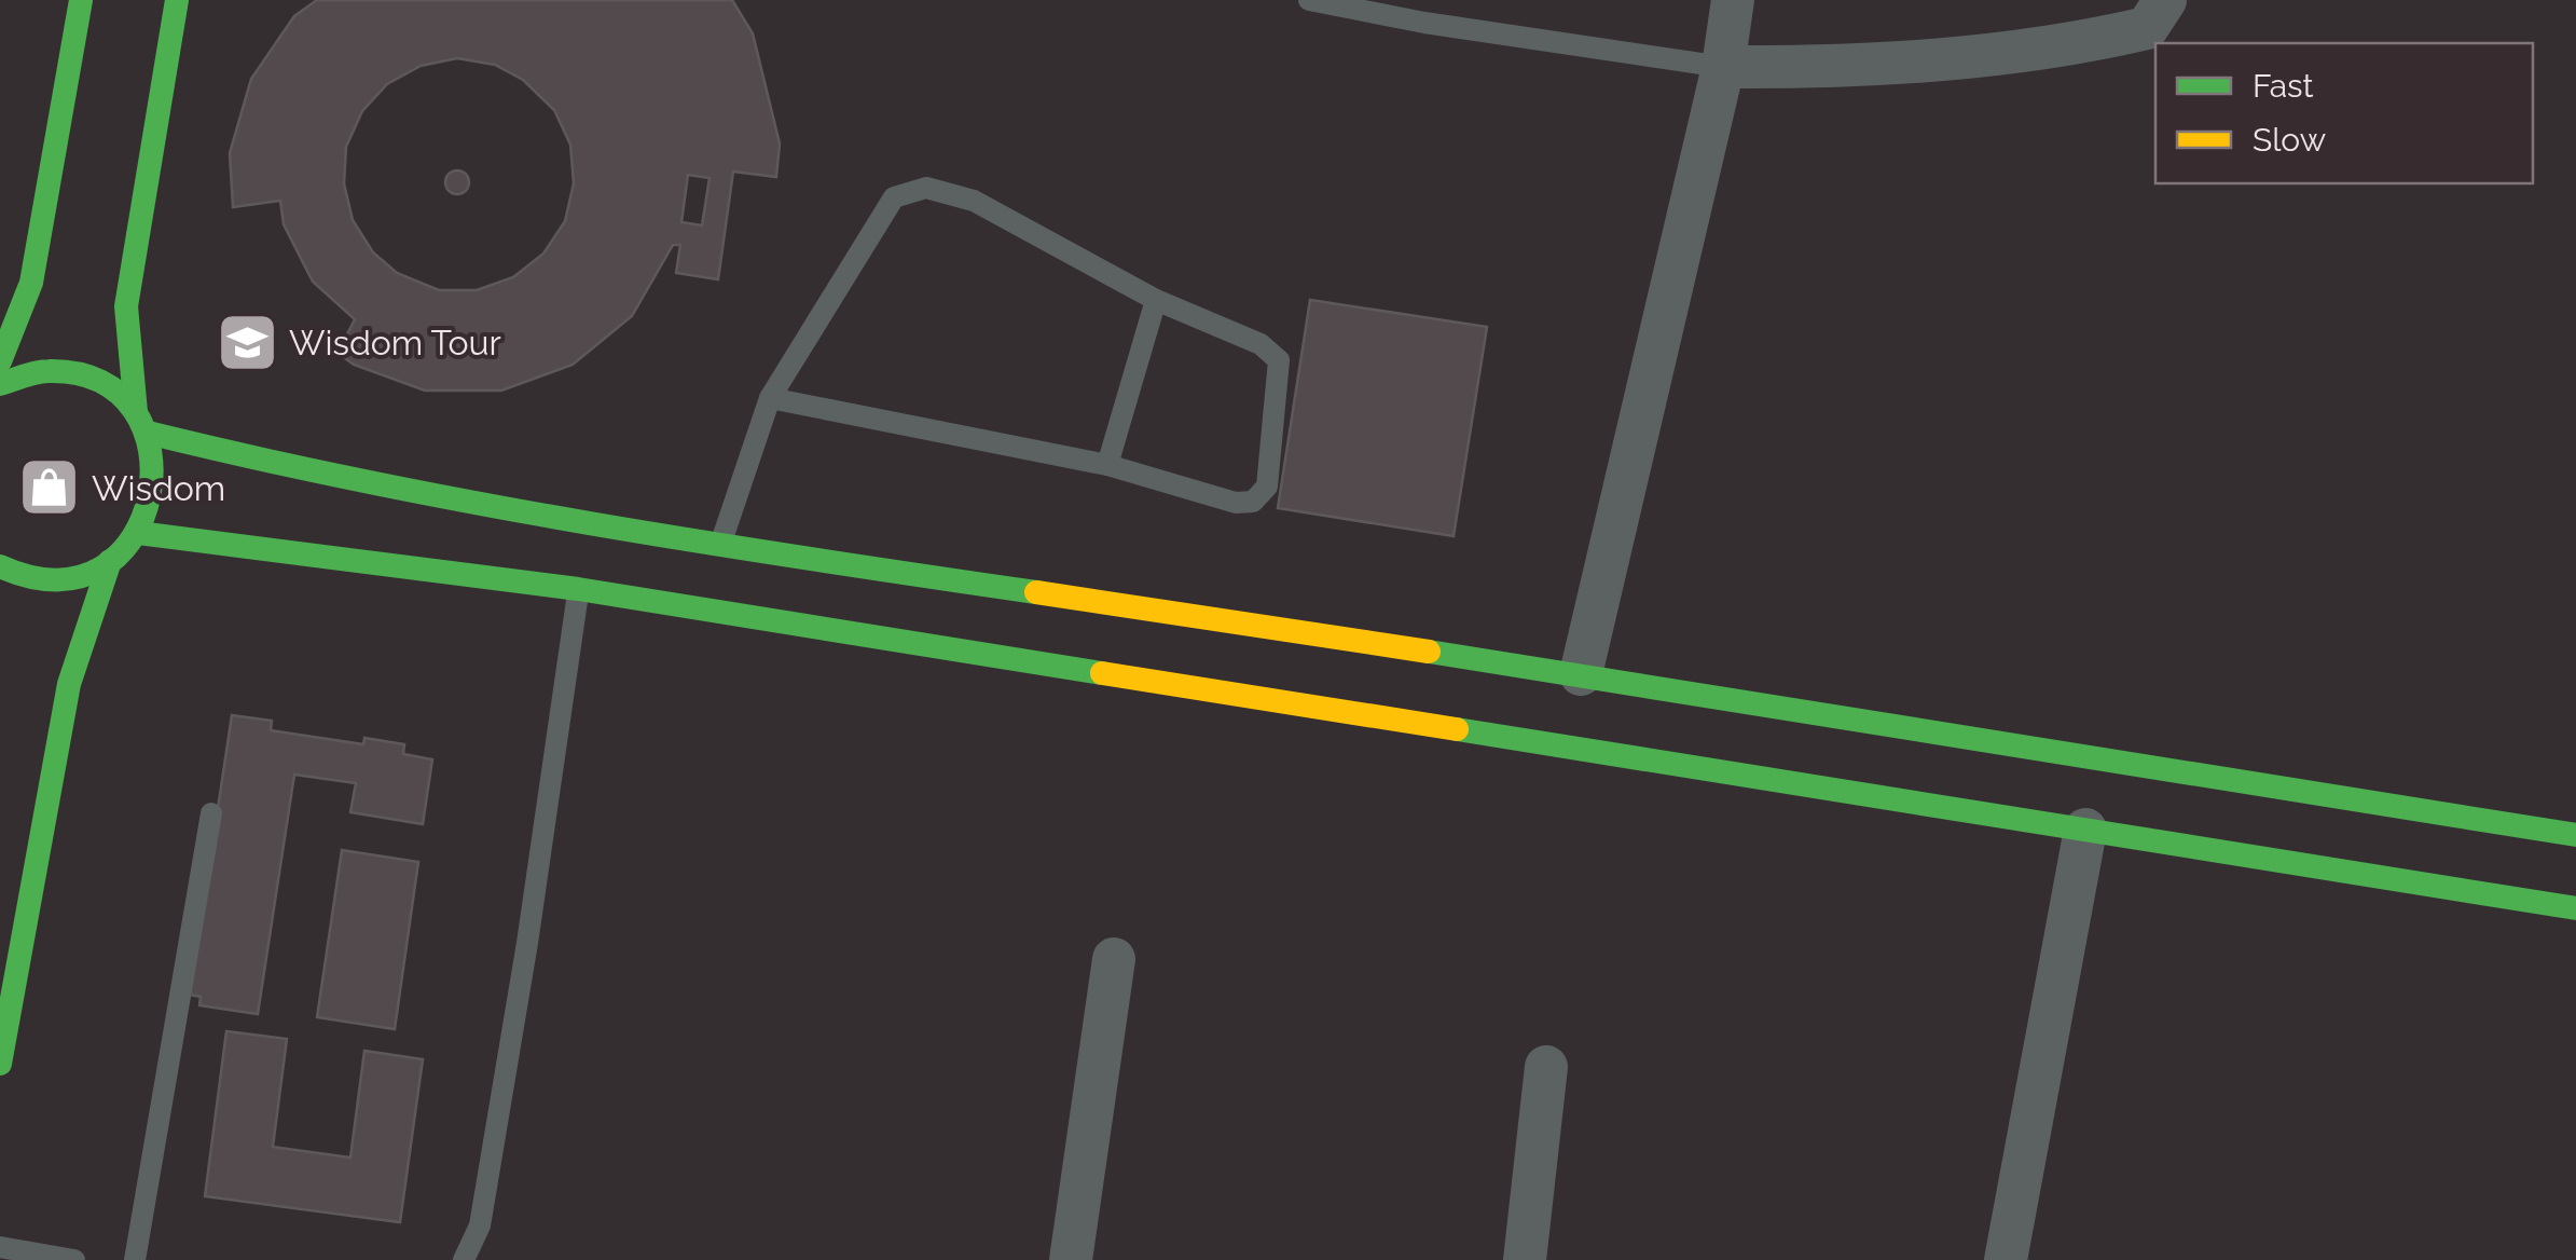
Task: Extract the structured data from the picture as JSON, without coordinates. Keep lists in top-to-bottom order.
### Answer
{
  "places": {
    "school or university": ["Wisdom Tour"],
    "shop": ["Wisdom"]
  },
  "legend": ["Fast", "Slow"]
}
